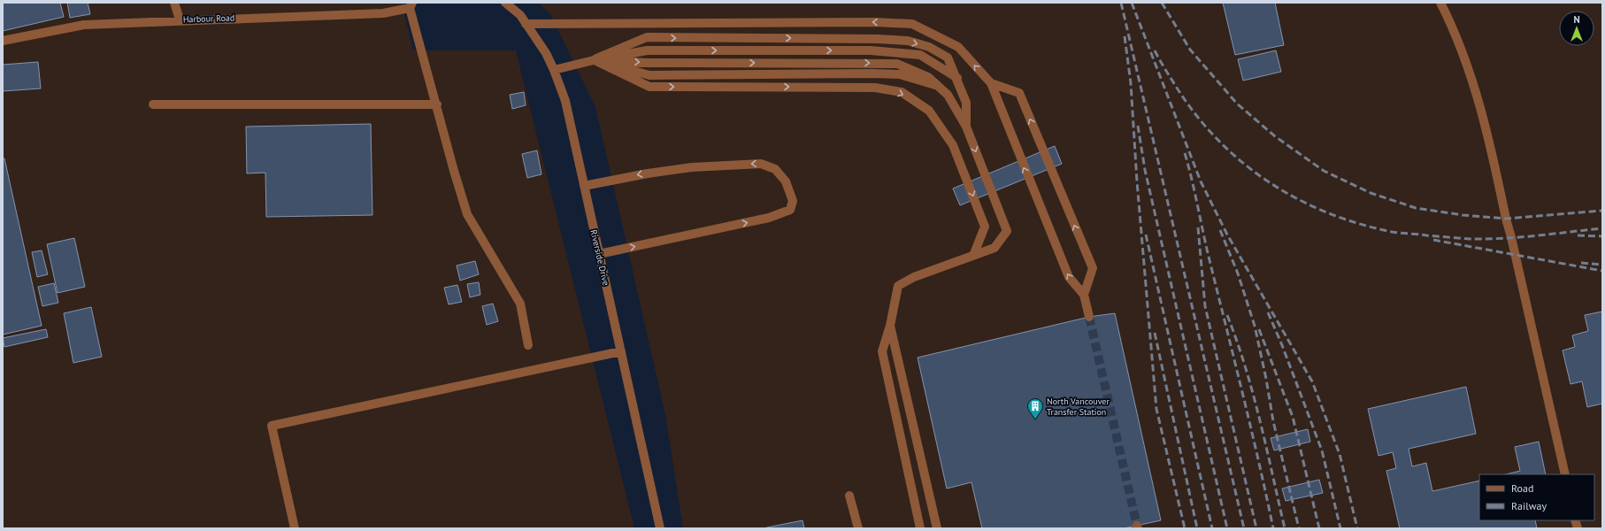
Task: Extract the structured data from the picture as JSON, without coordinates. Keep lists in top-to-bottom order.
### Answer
{
  "streets": {
    "street": ["Harbour Road", "Riverside Drive"]
  },
  "places": {
    "building": ["North Vancouver Transfer Station"]
  },
  "legend": ["Road", "Railway"],
  "north": "top"
}
